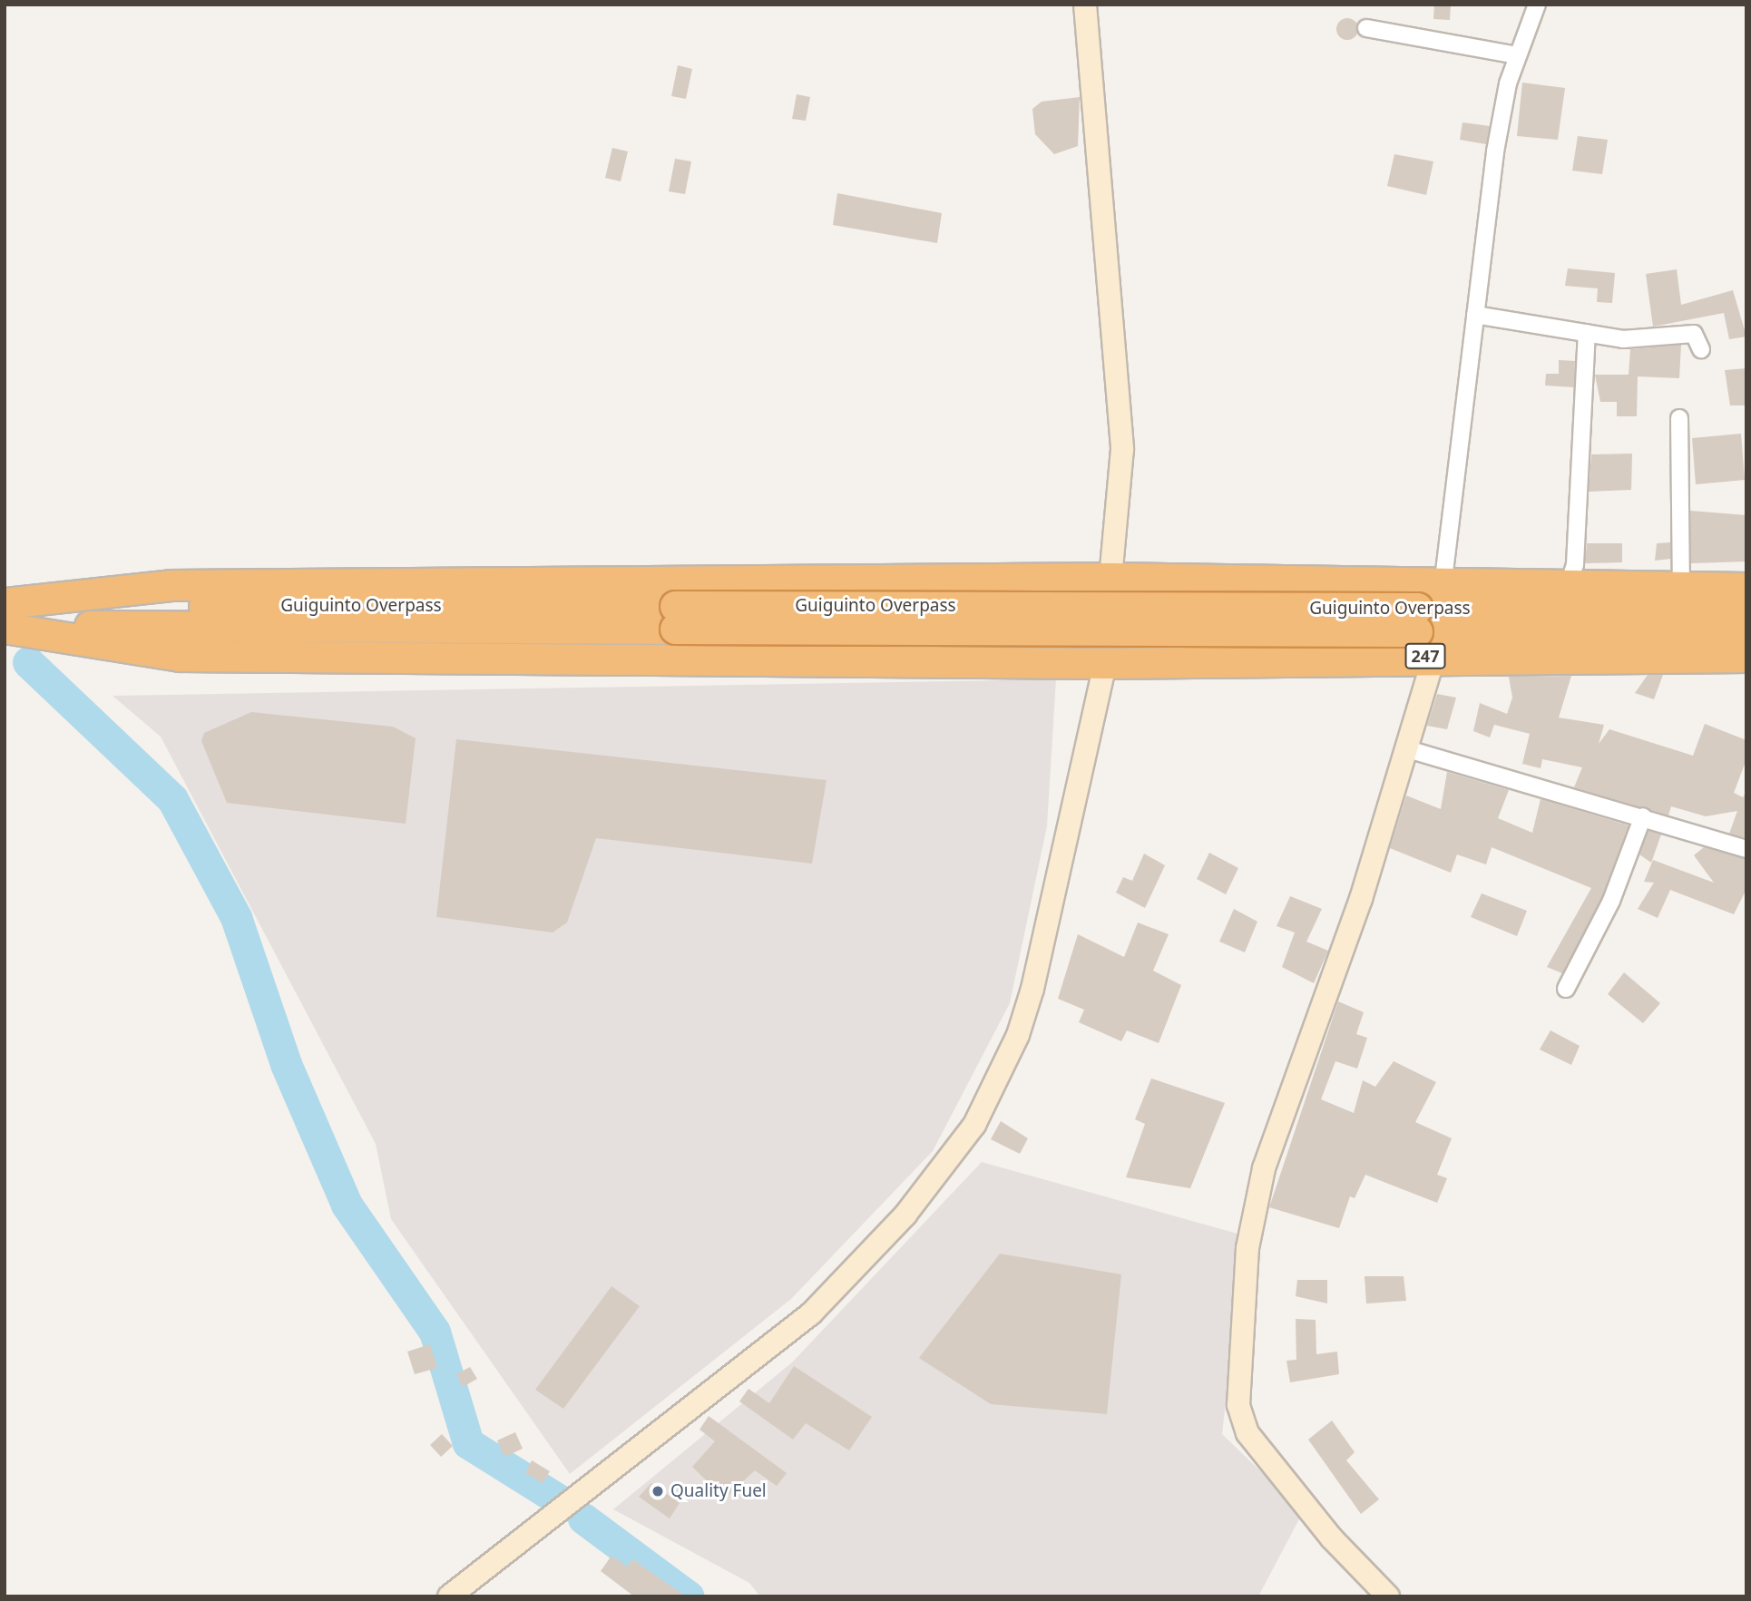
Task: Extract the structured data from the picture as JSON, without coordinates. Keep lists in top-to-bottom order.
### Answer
{
  "streets": {
    "highway": ["Guiguinto Overpass", "247"]
  },
  "places": ["Quality Fuel"]
}
